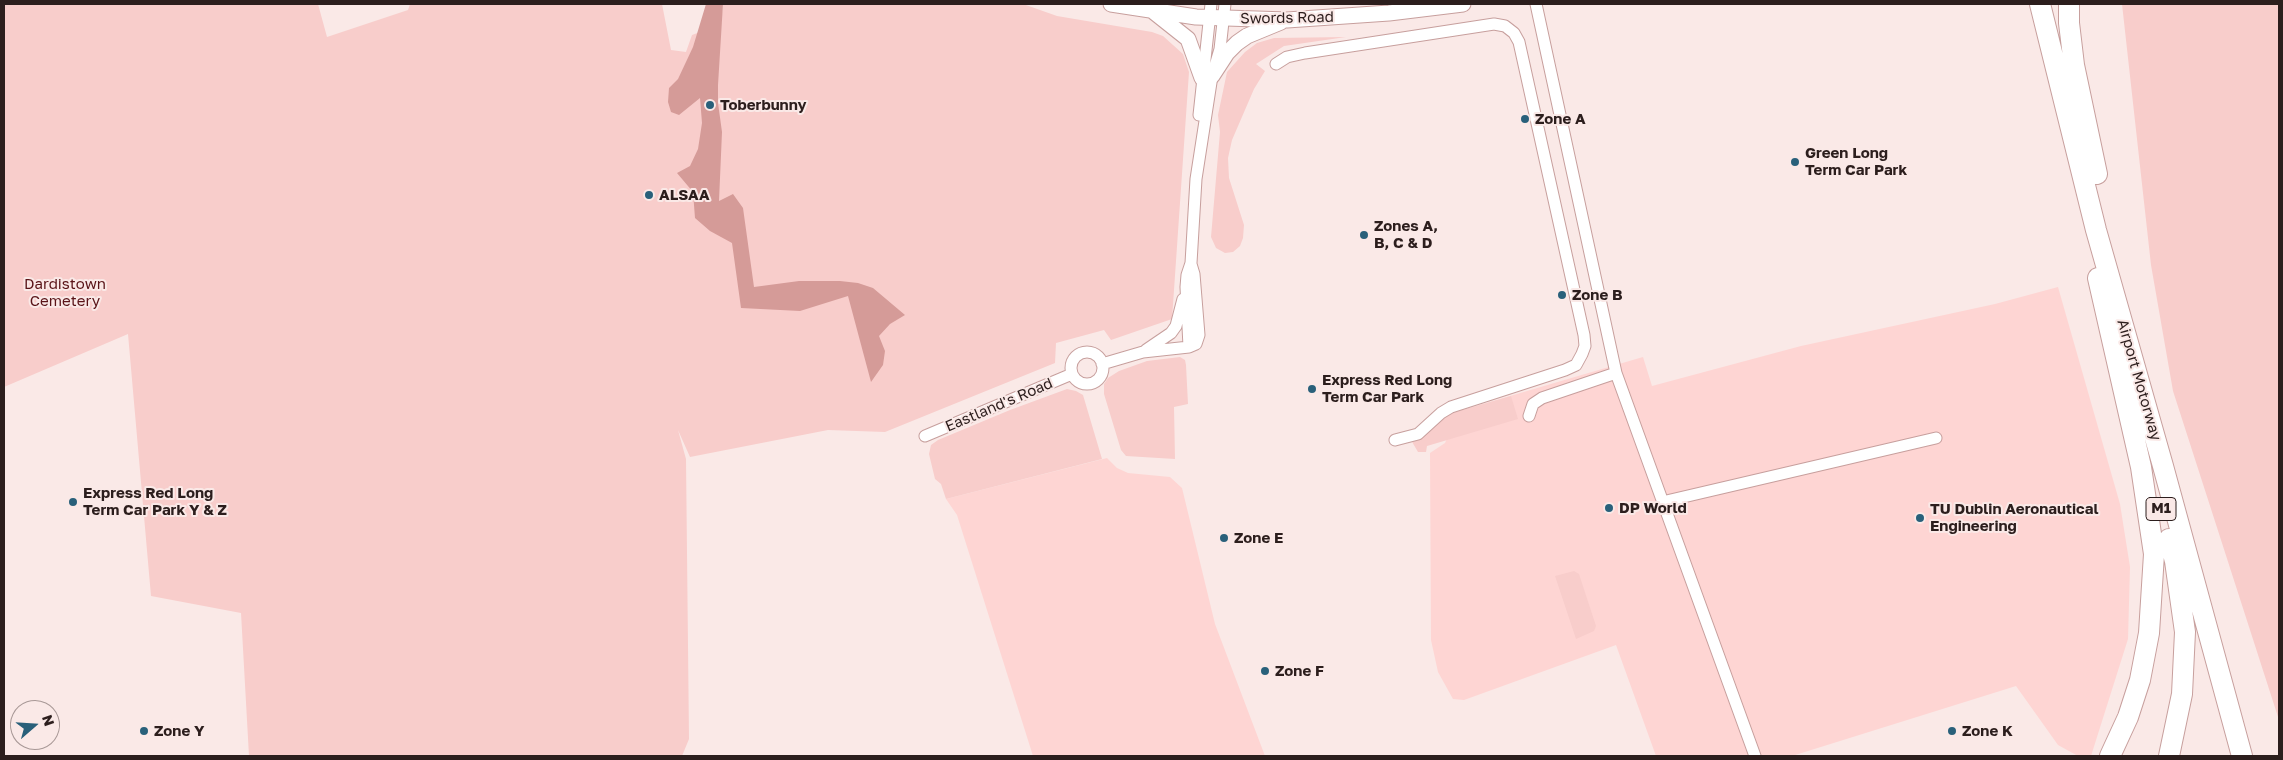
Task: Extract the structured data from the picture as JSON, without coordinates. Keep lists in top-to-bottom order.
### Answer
{
  "streets": {
    "highway": ["Airport Motorway", "M1"],
    "main road": ["Swords Road"],
    "street": ["Eastland's Road"]
  },
  "crossings": [
    ["Airport Motorway", "M1"]
  ],
  "parks": ["Dardistown Cemetery"],
  "places": [
    "Toberbunny",
    "Zone A",
    "Green Long Term Car Park",
    "ALSAA",
    "Zones A, B, C & D",
    "Zone B",
    "Express Red Long Term Car Park",
    "Express Red Long Term Car Park Y & Z",
    "DP World",
    "TU Dublin Aeronautical Engineering",
    "Zone E",
    "Zone F",
    "Zone Y",
    "Zone K"
  ],
  "north": "right"
}
